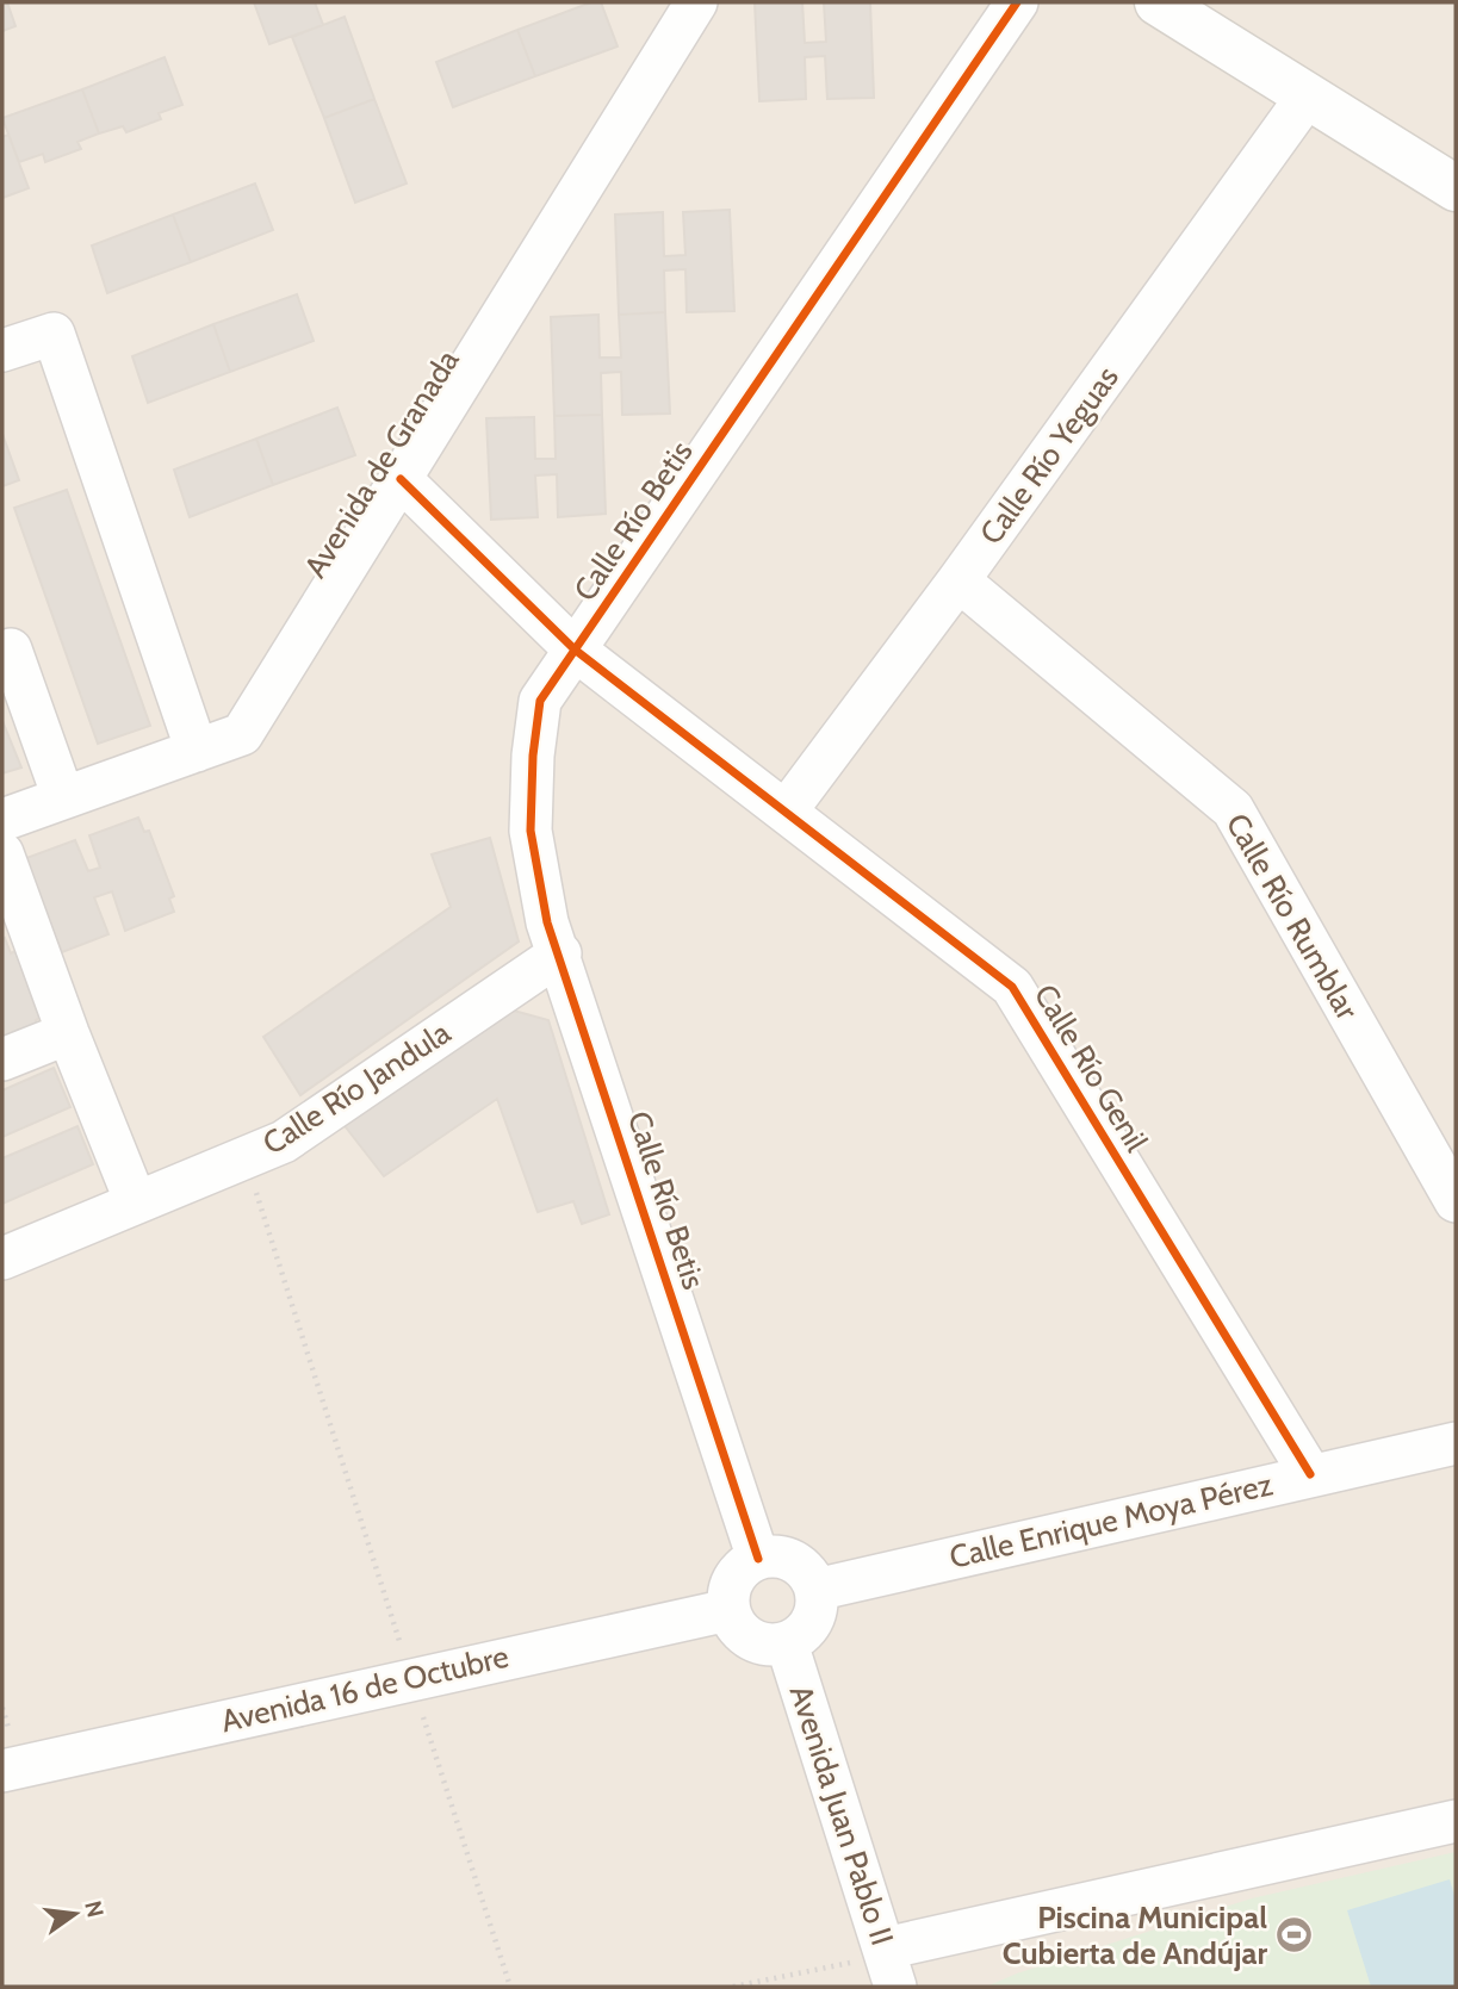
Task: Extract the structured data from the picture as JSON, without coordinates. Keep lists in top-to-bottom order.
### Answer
{
  "streets": {
    "street": [
      "Calle Río Yeguas",
      "Avenida de Granada",
      "Calle Río Betis",
      "Calle Río Rumblar",
      "Calle Río Genil",
      "Calle Río Jandula",
      "Calle Enrique Moya Pérez",
      "Avenida 16 de Octubre",
      "Avenida Juan Pablo II"
    ]
  },
  "crossings": [
    ["Calle Río Yeguas", "Calle Río Rumblar"],
    ["Calle Río Yeguas", "Calle Río Genil"],
    ["Avenida de Granada", "Calle Río Genil"],
    ["Calle Río Betis", "Calle Río Genil"],
    ["Calle Río Betis", "Calle Río Jandula"],
    ["Calle Río Betis", "Calle Enrique Moya Pérez"],
    ["Calle Río Betis", "Avenida 16 de Octubre"],
    ["Calle Río Betis", "Avenida Juan Pablo II"],
    ["Calle Río Genil", "Calle Enrique Moya Pérez"],
    ["Calle Enrique Moya Pérez", "Avenida 16 de Octubre"],
    ["Calle Enrique Moya Pérez", "Avenida Juan Pablo II"],
    ["Avenida 16 de Octubre", "Avenida Juan Pablo II"]
  ],
  "places": {
    "sports": ["Piscina Municipal Cubierta de Andújar"]
  },
  "north": "right"
}
